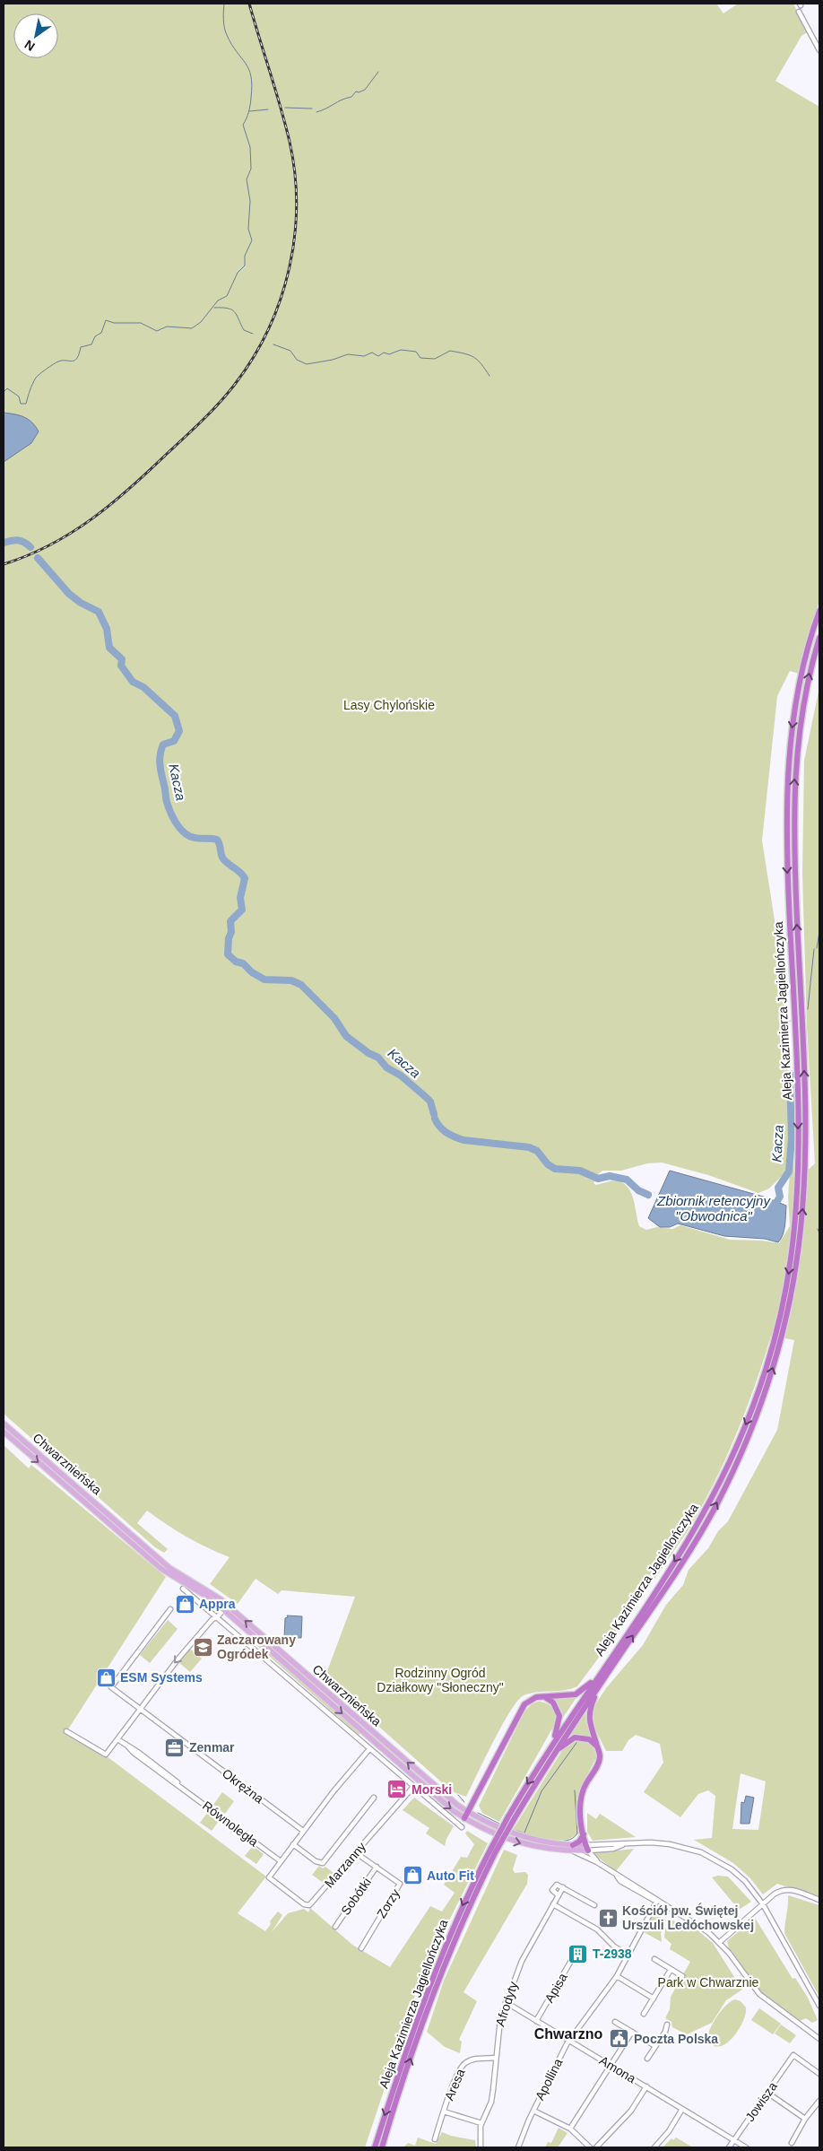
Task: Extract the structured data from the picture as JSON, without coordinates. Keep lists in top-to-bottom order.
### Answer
{
  "streets": {
    "highway": ["Aleja Kazimierza Jagiellończyka"],
    "main road": ["Chwarznieńska"],
    "street": [
      "Okrężna",
      "Równoległa",
      "Marzanny",
      "Sobótki",
      "Zorzy",
      "Apisa",
      "Afrodyty",
      "Amona",
      "Apollina",
      "Aresa",
      "Jowisza"
    ]
  },
  "crossings": [
    ["Chwarznieńska", "Marzanny"],
    ["Chwarznieńska", "Apollina"],
    ["Równoległa", "Marzanny"],
    ["Marzanny", "Zorzy"],
    ["Sobótki", "Zorzy"],
    ["Apisa", "Amona"],
    ["Afrodyty", "Amona"],
    ["Afrodyty", "Aresa"],
    ["Amona", "Apollina"],
    ["Amona", "Jowisza"]
  ],
  "districts": ["Chwarzno"],
  "water": ["Kacza", "Zbiornik retencyjny \"Obwodnica\""],
  "parks": ["Lasy Chylońskie", "Rodzinny Ogród Działkowy \"Słoneczny\"", "Park w Chwarznie"],
  "places": {
    "shop": ["Appra", "ESM Systems", "Auto Fit"],
    "school or university": ["Zaczarowany Ogródek"],
    "office": ["Zenmar"],
    "hotel": ["Morski"],
    "church": ["Kościół pw. Świętej Urszuli Ledóchowskej"],
    "building": ["T-2938"],
    "public building": ["Poczta Polska"]
  },
  "north": "bottom left"
}
